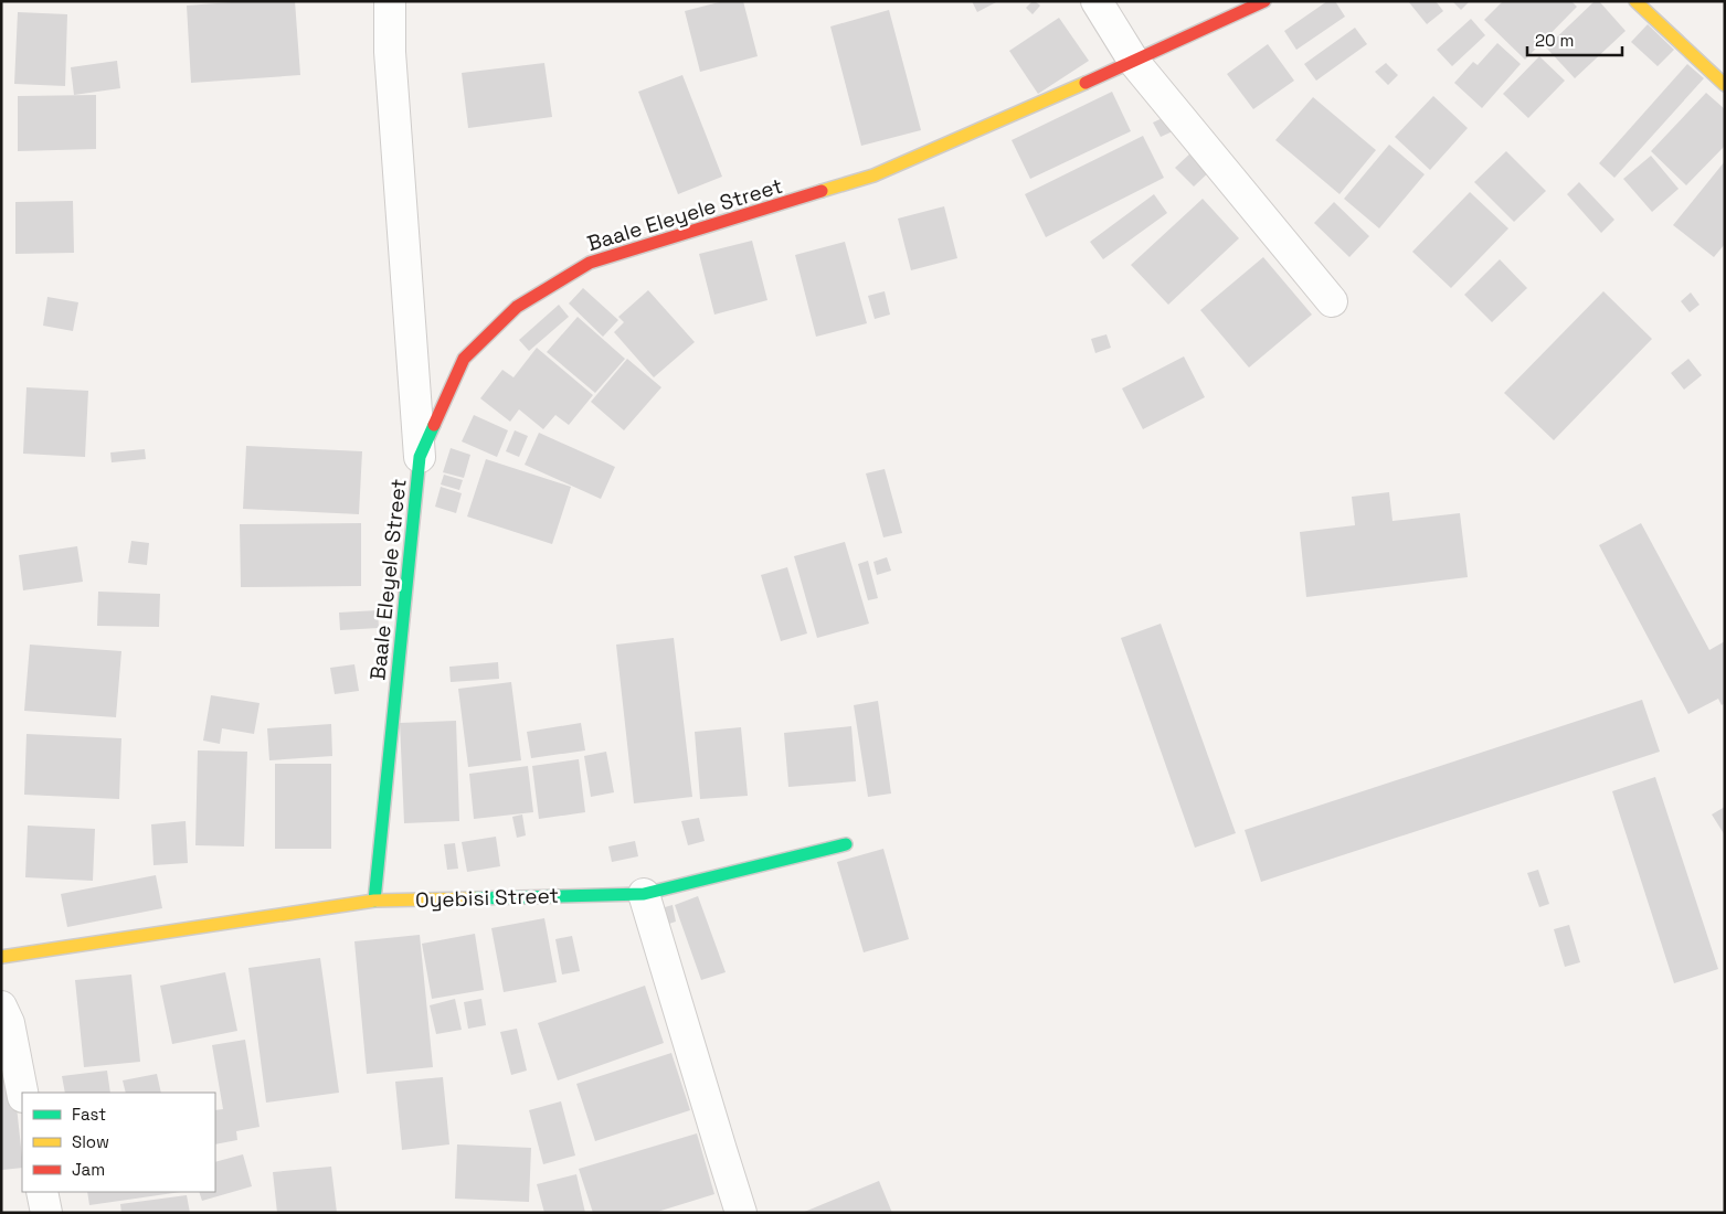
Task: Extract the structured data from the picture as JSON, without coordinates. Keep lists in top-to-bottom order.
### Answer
{
  "streets": {
    "street": ["Baale Eleyele Street", "Oyebisi Street"]
  },
  "crossings": [
    ["Baale Eleyele Street", "Oyebisi Street"]
  ],
  "legend": ["Fast", "Slow", "Jam"],
  "scale_bar": "20 m"
}
